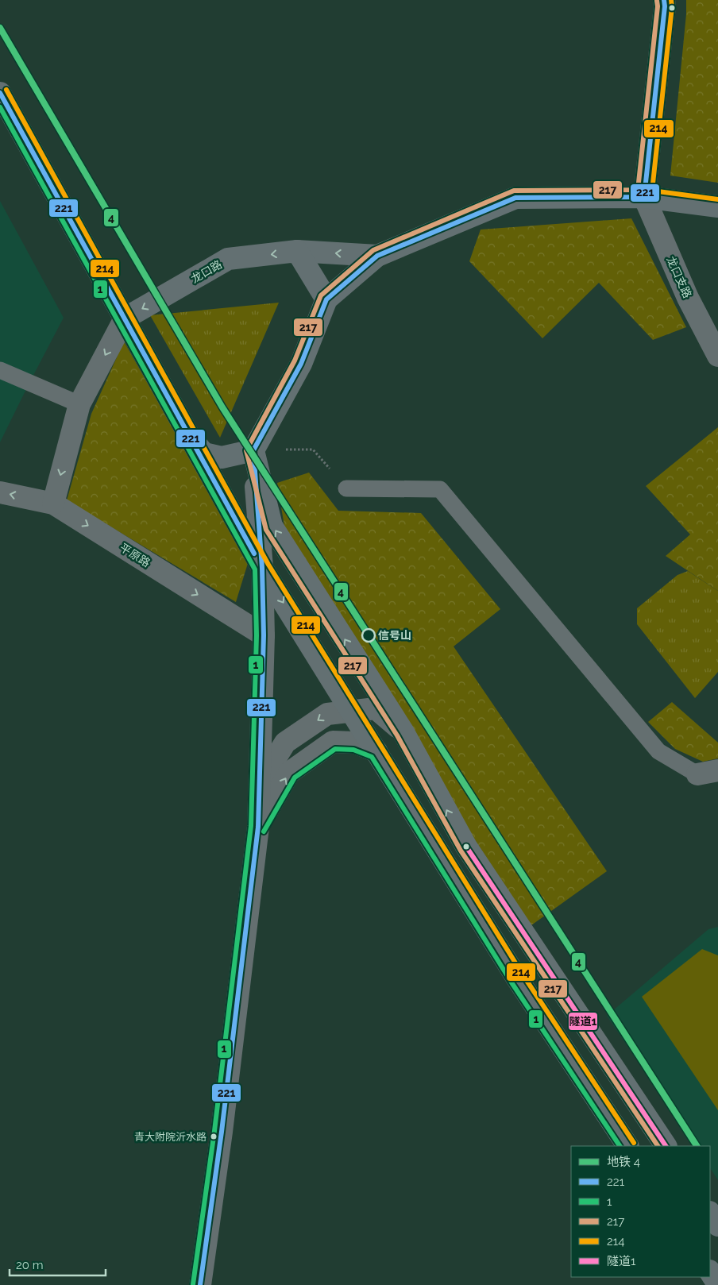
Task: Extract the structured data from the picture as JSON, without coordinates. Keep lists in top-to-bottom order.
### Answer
{
  "streets": {
    "main road": ["龙口路"],
    "street": ["龙口支路", "平原路"]
  },
  "crossings": [
    ["龙口路", "龙口支路"]
  ],
  "places": ["信号山", "青大附院沂水路"],
  "lines": [
    "transit line 221",
    "transit line 214",
    "transit line 217",
    "metro line 4",
    "transit line 1",
    "transit line 隧道1"
  ],
  "legend": [
    "地铁 4",
    "221",
    "1",
    "217",
    "214",
    "隧道1"
  ],
  "scale_bar": "20 m"
}
